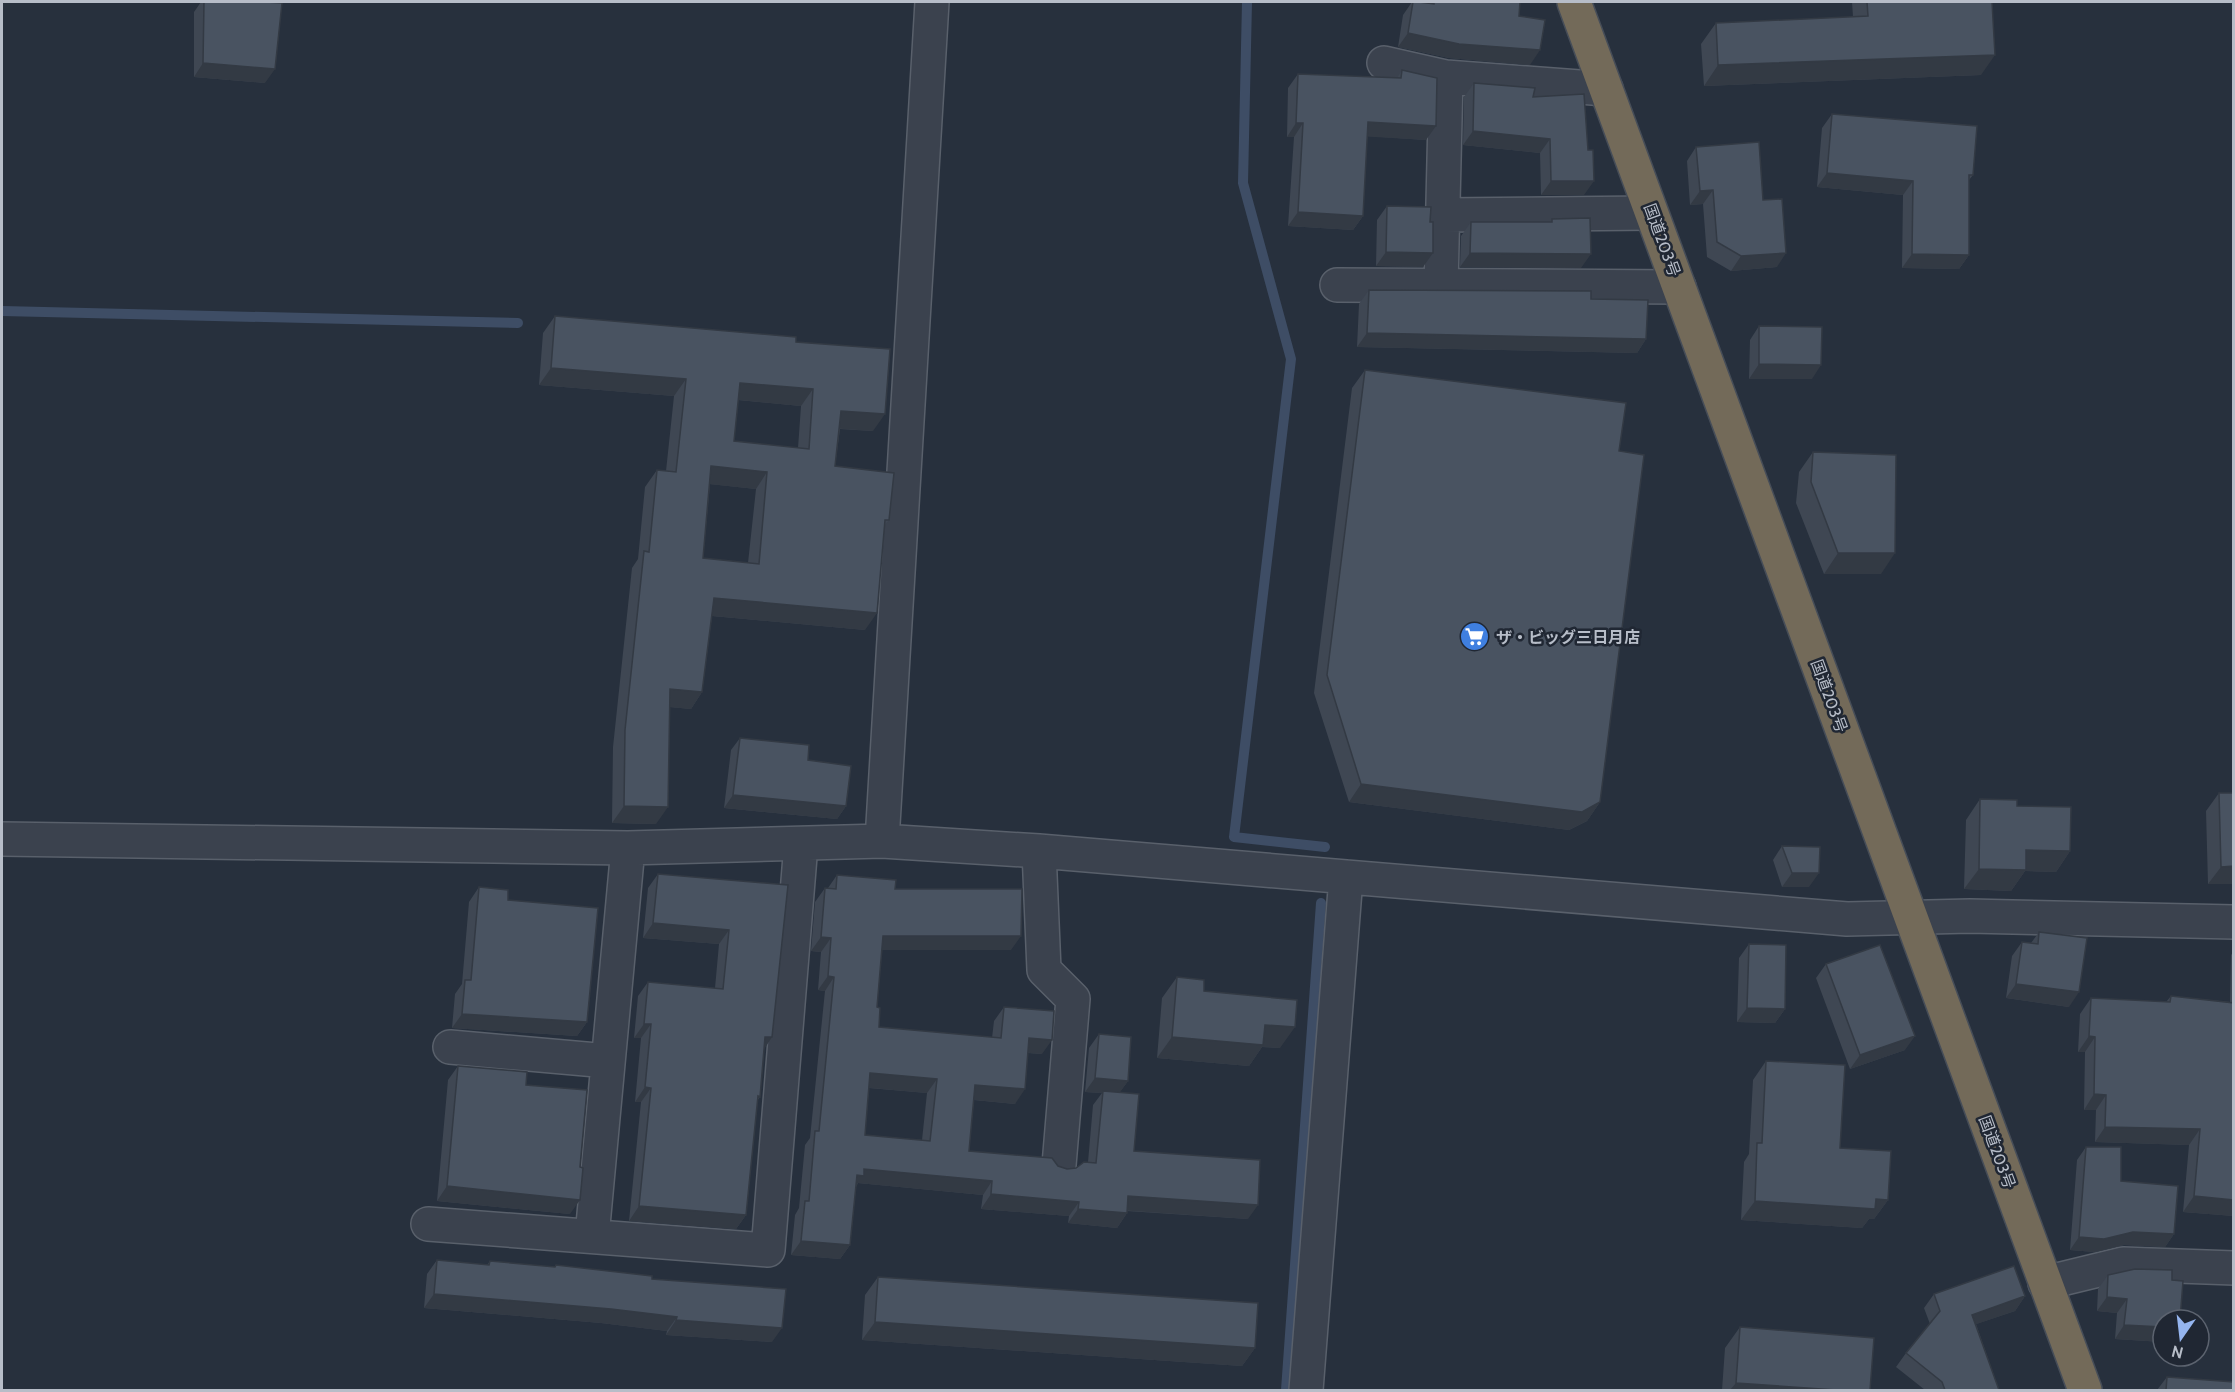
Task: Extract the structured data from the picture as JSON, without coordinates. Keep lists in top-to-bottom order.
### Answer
{
  "streets": {
    "highway": ["国道203号"]
  },
  "places": {
    "supermarket": ["ザ・ビッグ三日月店"]
  },
  "north": "bottom"
}
